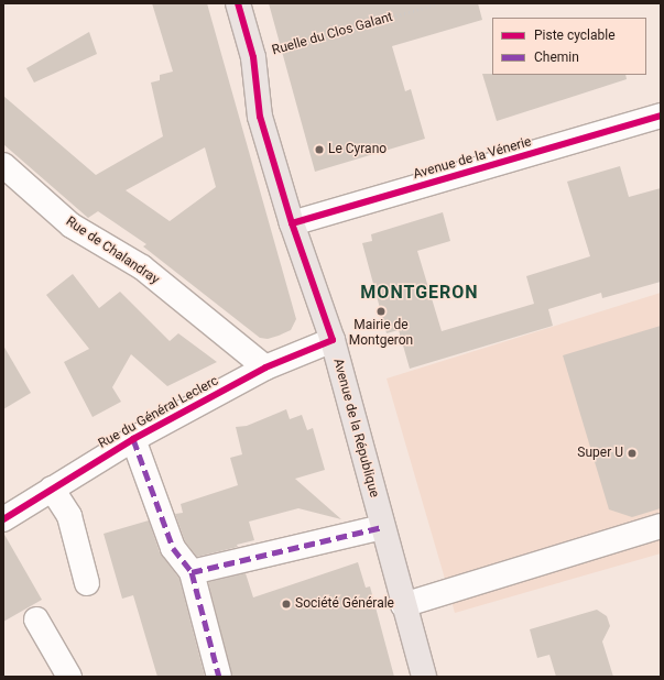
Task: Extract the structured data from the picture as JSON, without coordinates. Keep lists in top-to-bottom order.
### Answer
{
  "streets": {
    "main road": ["Avenue de la République"],
    "street": ["Avenue de la Vénerie", "Rue de Chalandray", "Rue du Général Leclerc"],
    "path": ["Ruelle du Clos Galant"]
  },
  "crossings": [
    ["Ruelle du Clos Galant", "Avenue de la République"],
    ["Avenue de la Vénerie", "Avenue de la République"],
    ["Rue de Chalandray", "Rue du Général Leclerc"],
    ["Rue du Général Leclerc", "Avenue de la République"]
  ],
  "districts": ["MONTGERON"],
  "places": [
    "Le Cyrano",
    "Mairie de Montgeron",
    "Super U",
    "Société Générale"
  ],
  "legend": ["Piste cyclable", "Chemin"]
}
